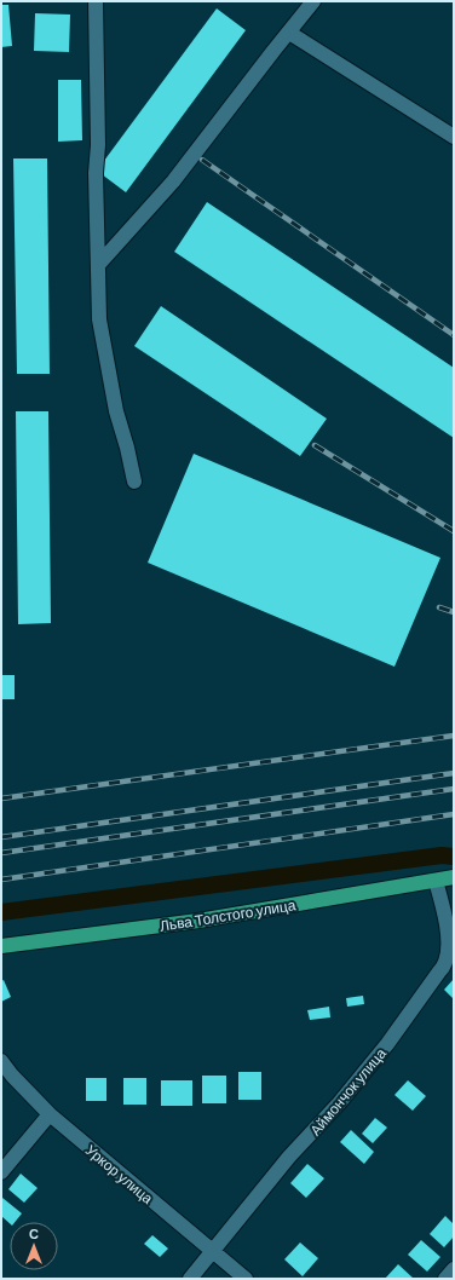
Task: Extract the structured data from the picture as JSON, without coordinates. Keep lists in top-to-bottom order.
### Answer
{
  "streets": {
    "main road": ["Льва Толстого улица"],
    "street": ["Аймончок улица", "Уркор улица"]
  },
  "crossings": [
    ["Льва Толстого улица", "Аймончок улица"],
    ["Аймончок улица", "Уркор улица"]
  ],
  "north": "top"
}
